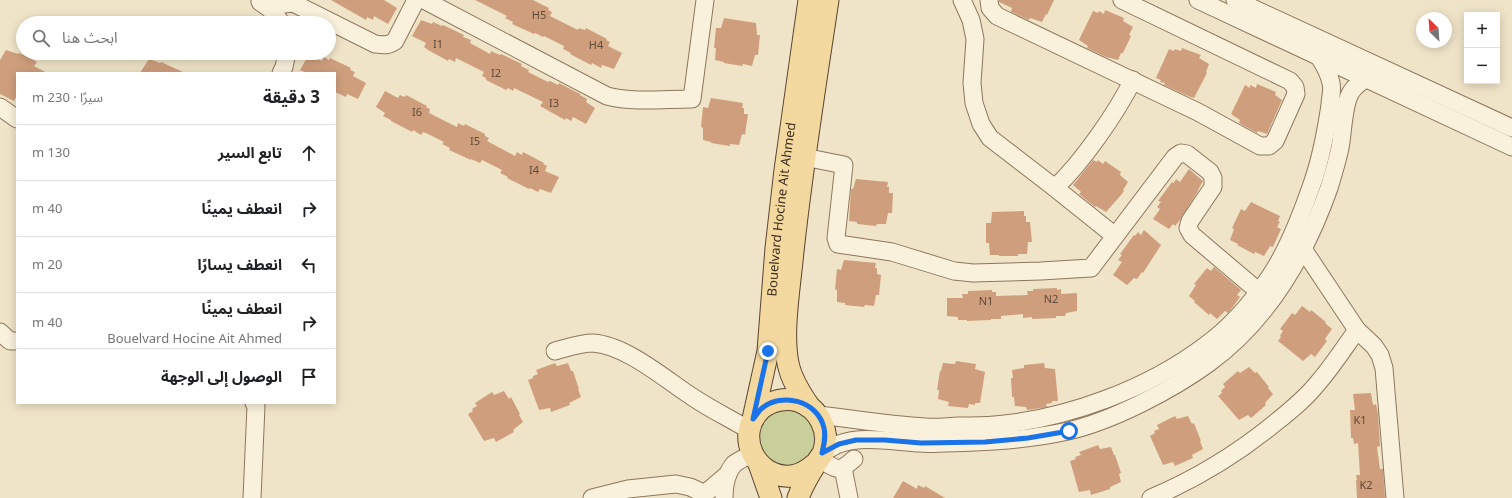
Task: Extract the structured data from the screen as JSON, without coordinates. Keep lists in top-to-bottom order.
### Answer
{
  "streets": {
    "main road": ["Bouelvard Hocine Ait Ahmed"]
  },
  "house_numbers": [
    "H5",
    "I1",
    "H4",
    "I2",
    "I3",
    "I6",
    "I5",
    "I4",
    "N2",
    "N1",
    "K1",
    "K2"
  ],
  "north": "top left",
  "page": {
    "map_buttons": ["+", "−"],
    "search": "ابحث هنا",
    "heading": ["3 دقيقة", "سيرًا · 230 m"],
    "list": [
      ["تابع السير", "130 m"],
      ["انعطف يمينًا", "40 m"],
      ["انعطف يسارًا", "20 m"],
      ["انعطف يمينًا", "Bouelvard Hocine Ait Ahmed", "40 m"],
      "الوصول إلى الوجهة"
    ]
  }
}
